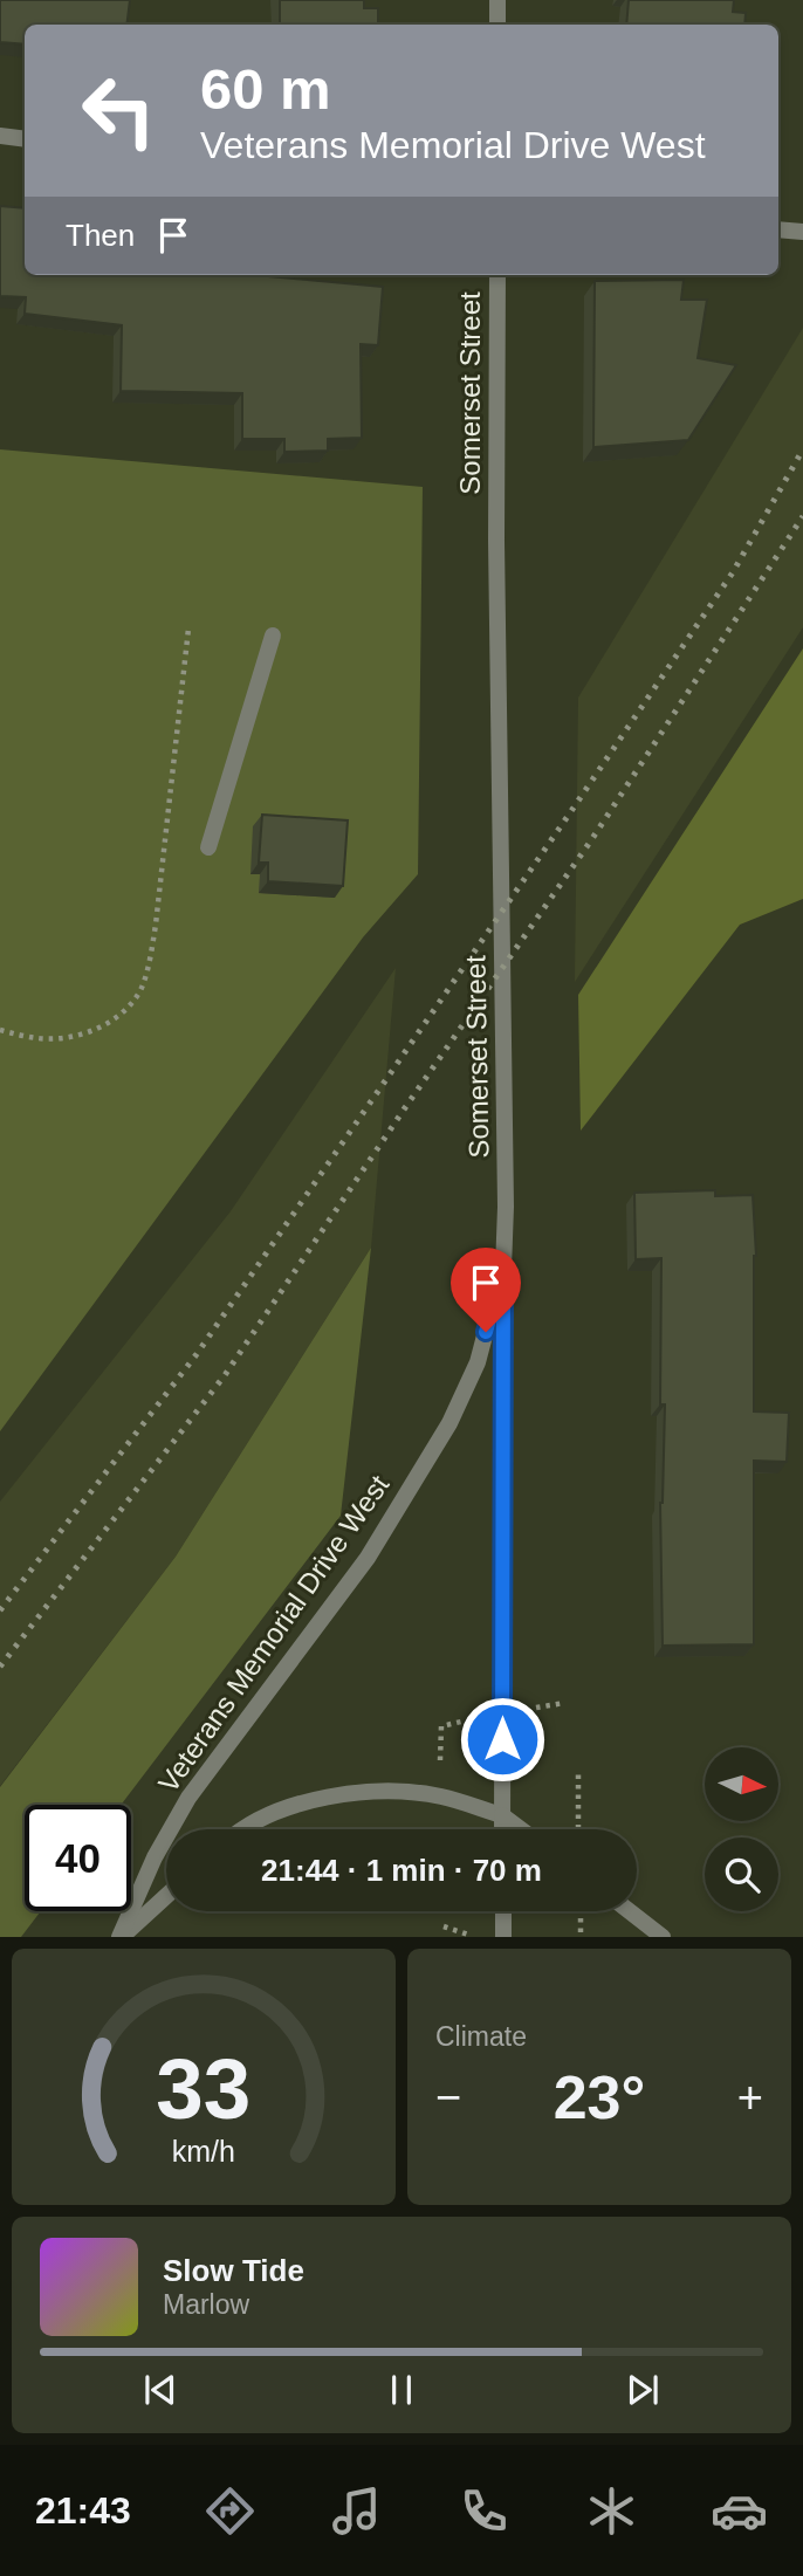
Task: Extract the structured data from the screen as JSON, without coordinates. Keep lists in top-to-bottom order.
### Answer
{
  "streets": {
    "street": ["Somerset Street", "Veterans Memorial Drive West"]
  },
  "crossings": [
    ["Somerset Street", "Veterans Memorial Drive West"]
  ],
  "north": "right",
  "page": {
    "turn": ["60 m", "Veterans Memorial Drive West"],
    "then": "Then",
    "limit": "40",
    "trip": "21:44 · 1 min · 70 m",
    "tile": "Climate",
    "heat": ["−", "23°", "+"],
    "song": ["Slow Tide", "Marlow"],
    "tabs": "21:43",
    "gauge": ["33", "km/h"]
  }
}
